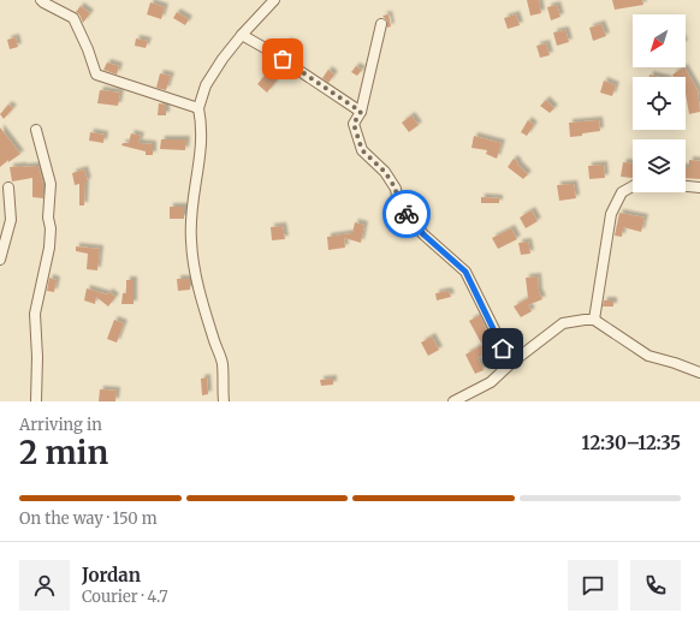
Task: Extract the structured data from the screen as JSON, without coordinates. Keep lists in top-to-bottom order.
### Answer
{
  "north": "bottom left",
  "page": {
    "heading": ["2 min", "Arriving in", "12:30–12:35"],
    "panel": ["Jordan", "Courier · 4.7"],
    "bar": "On the way · 150 m"
  }
}
